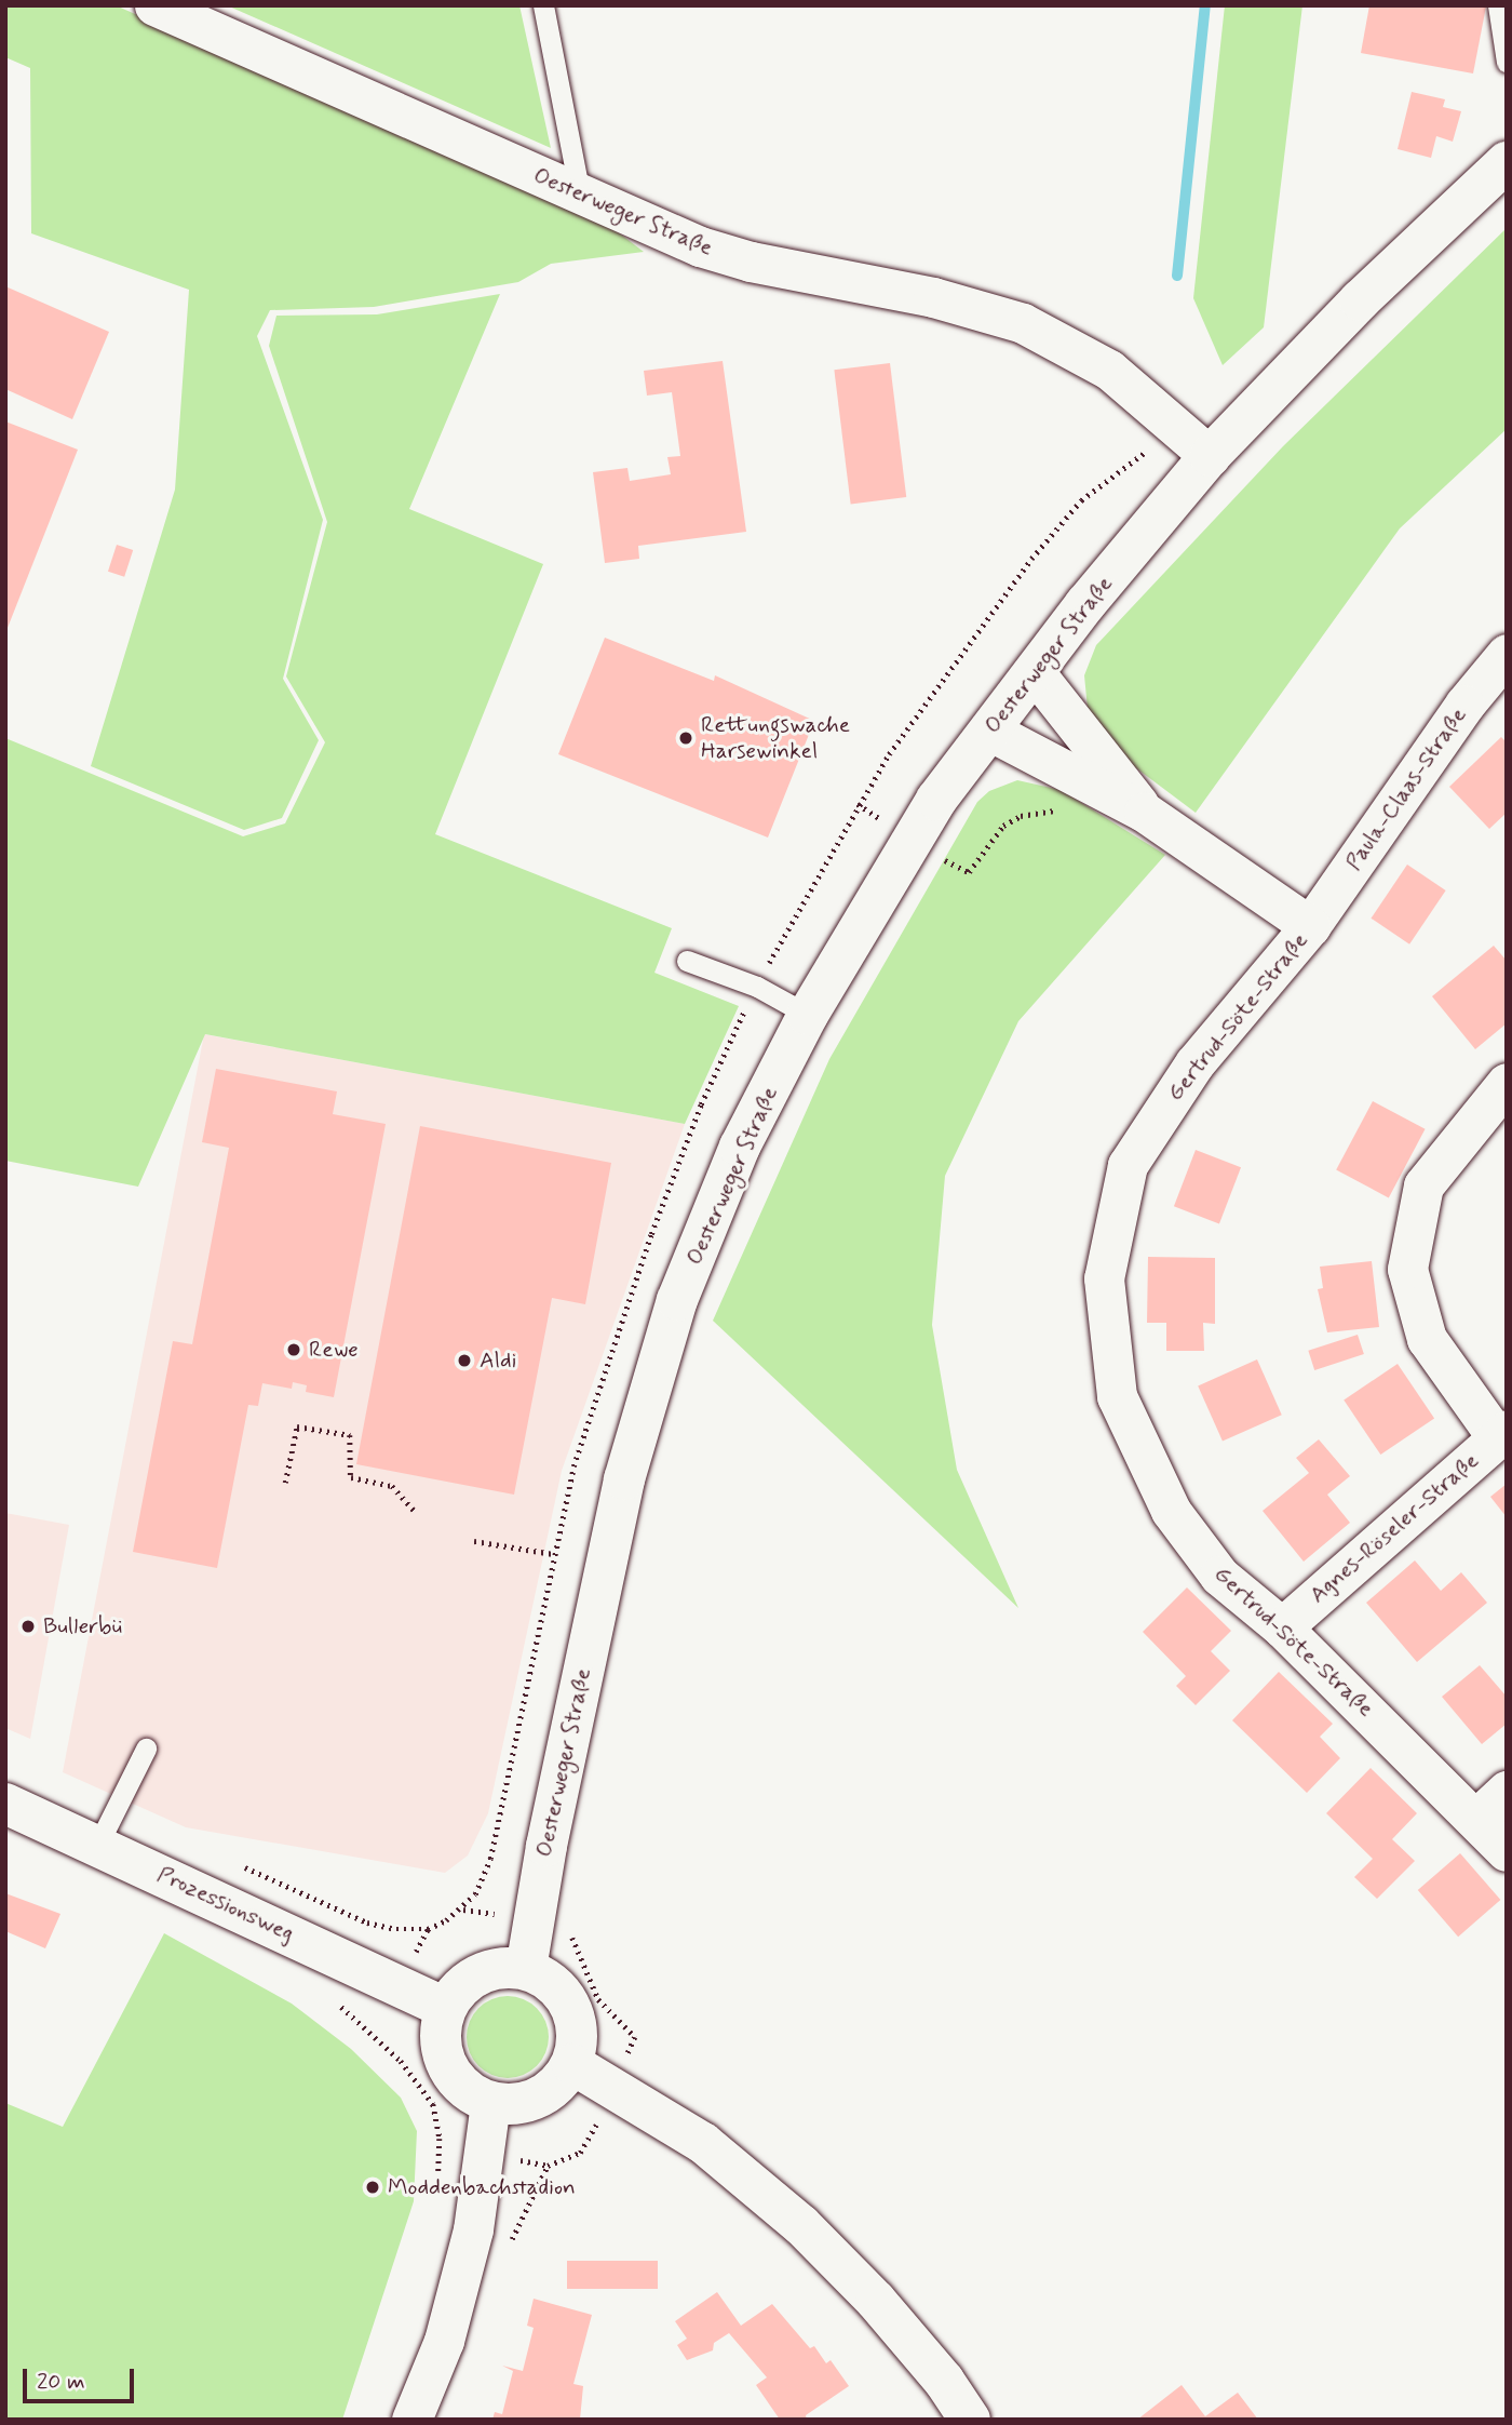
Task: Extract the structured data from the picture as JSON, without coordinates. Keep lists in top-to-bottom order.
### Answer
{
  "streets": {
    "street": [
      "Oesterweger Straße",
      "Paula-Claas-Straße",
      "Gertrud-Söte-Straße",
      "Agnes-Röseler-Straße",
      "Prozessionsweg"
    ]
  },
  "crossings": [
    ["Oesterweger Straße", "Prozessionsweg"],
    ["Paula-Claas-Straße", "Gertrud-Söte-Straße"],
    ["Gertrud-Söte-Straße", "Agnes-Röseler-Straße"]
  ],
  "places": [
    "Rettungswache Harsewinkel",
    "Rewe",
    "Aldi",
    "Bullerbü",
    "Moddenbachstadion"
  ],
  "scale_bar": "20 m"
}
